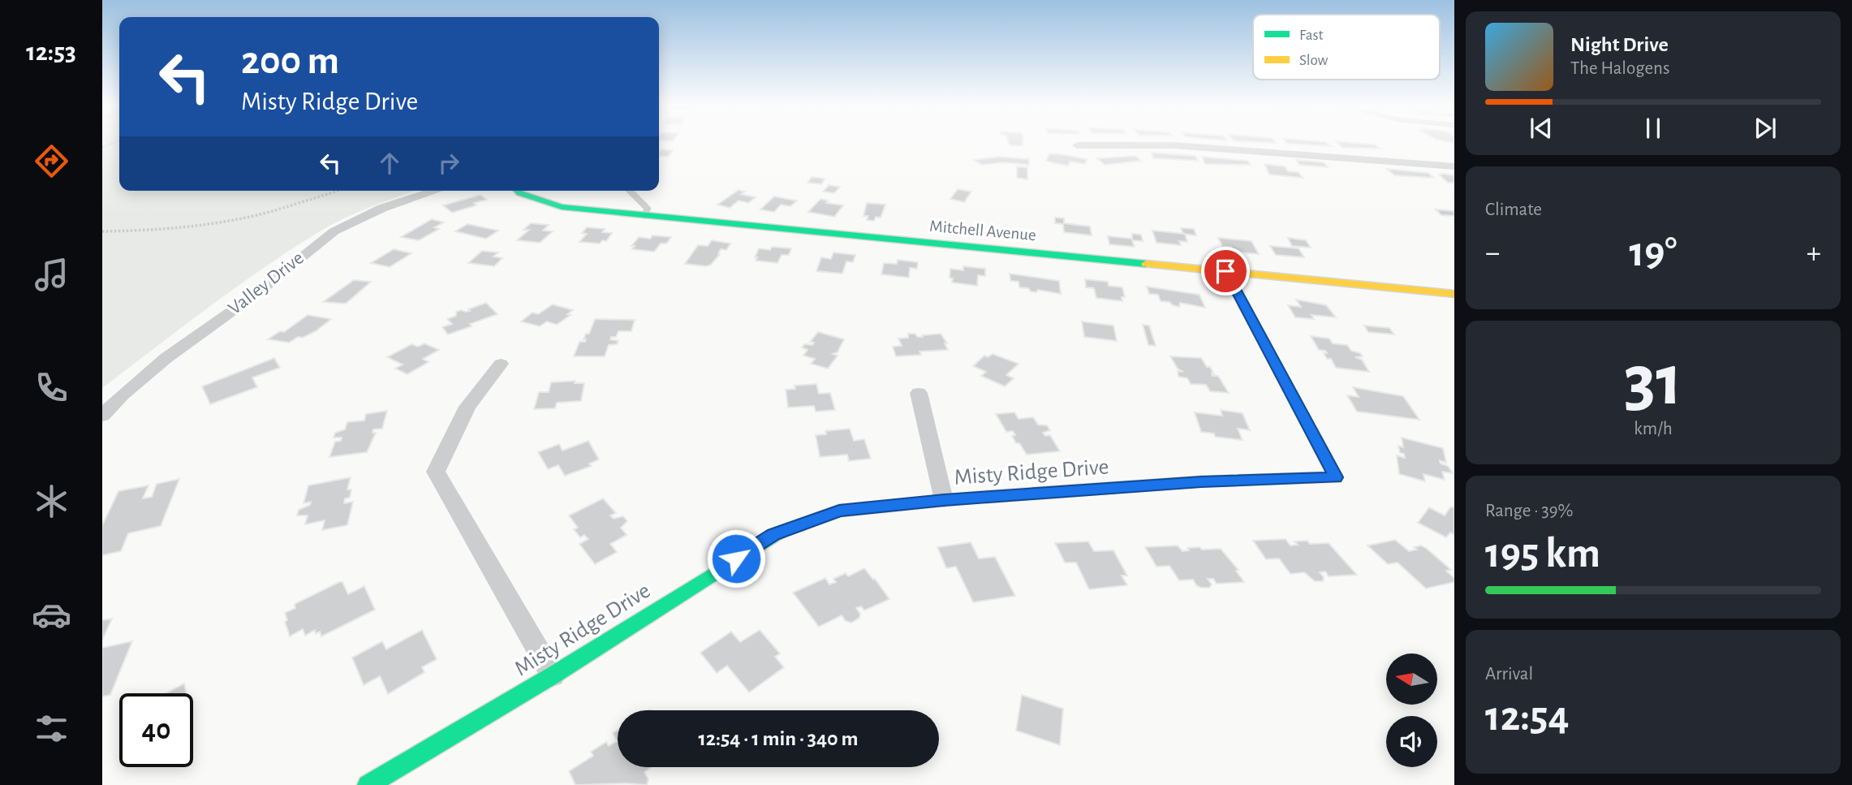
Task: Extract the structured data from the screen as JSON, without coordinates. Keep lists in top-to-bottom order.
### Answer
{
  "streets": {
    "street": ["Mitchell Avenue", "Valley Drive", "Misty Ridge Drive"]
  },
  "crossings": [
    ["Mitchell Avenue", "Misty Ridge Drive"]
  ],
  "legend": ["Fast", "Slow"],
  "north": "left",
  "page": {
    "tabs": "12:53",
    "turn": ["200 m", "Misty Ridge Drive"],
    "song": ["Night Drive", "The Halogens"],
    "tile": [
      "Climate",
      ["31", "km/h"],
      ["Range · 39%", "195 km"],
      ["Arrival", "12:54"]
    ],
    "heat": ["−", "19°", "+"],
    "limit": "40",
    "trip": "12:54 · 1 min · 340 m"
  }
}
